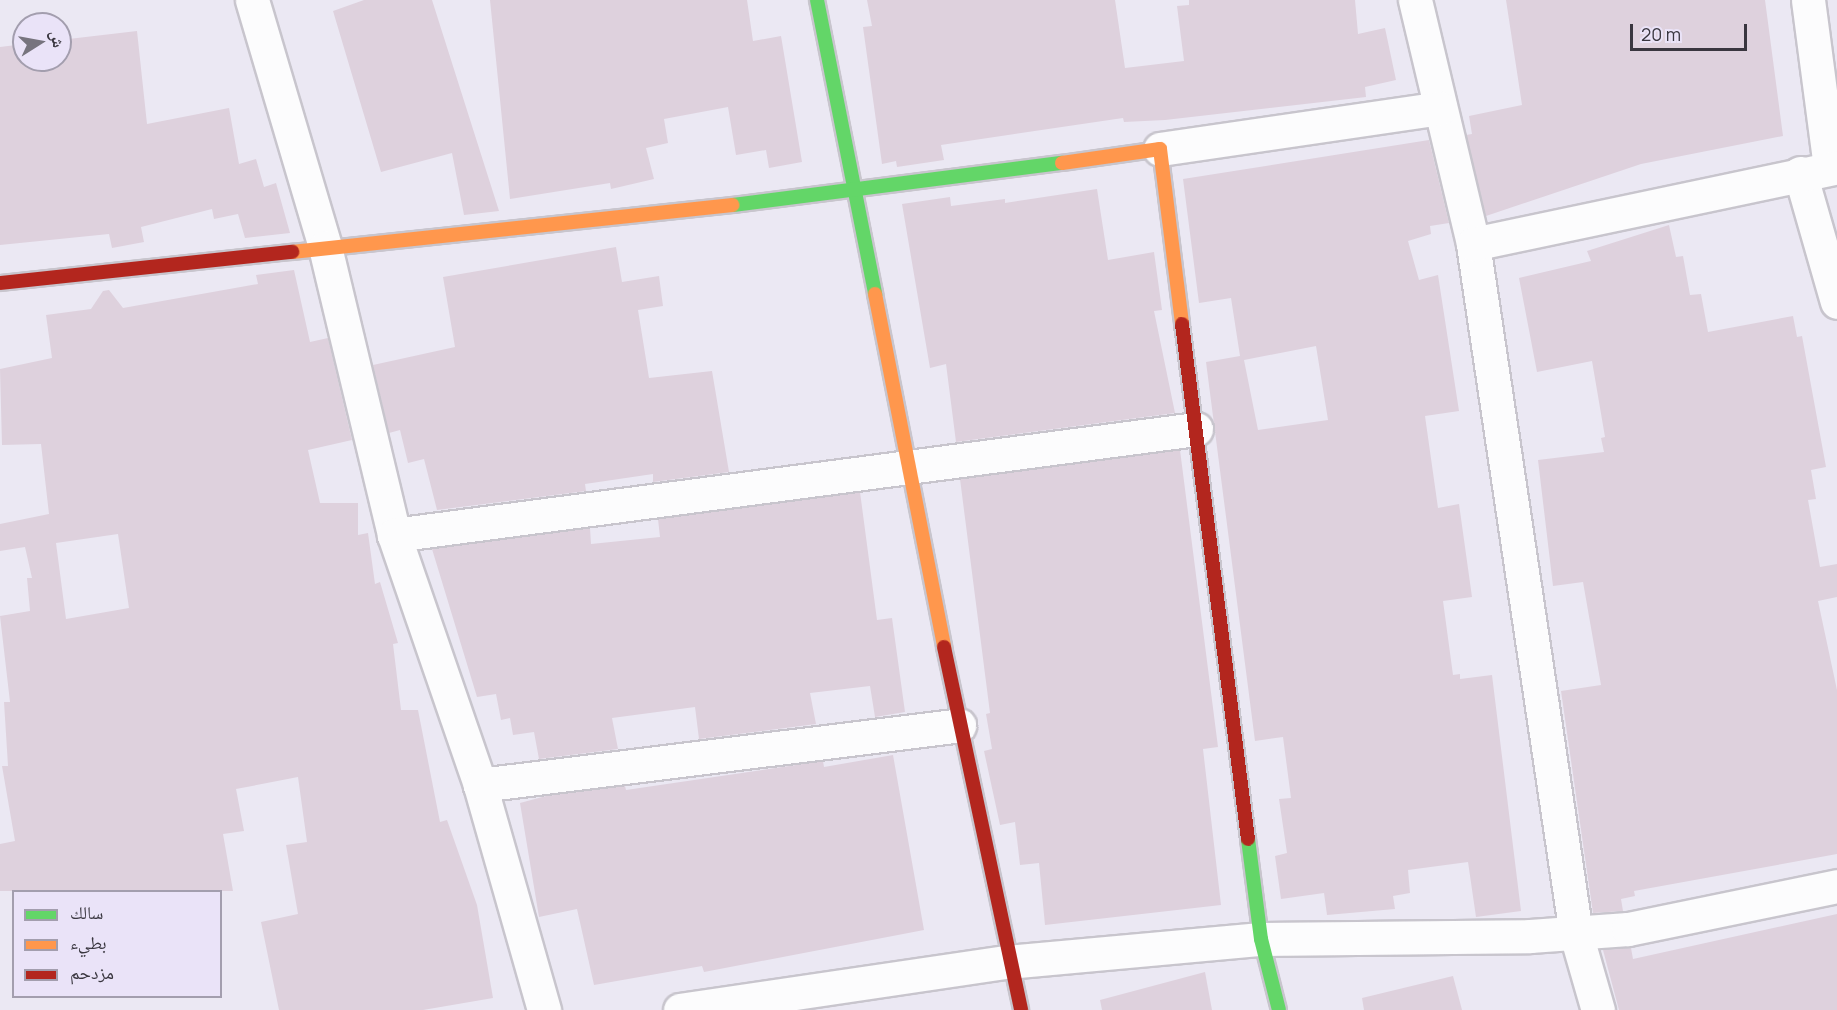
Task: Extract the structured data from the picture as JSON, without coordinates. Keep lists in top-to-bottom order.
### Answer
{
  "legend": ["سالك", "بطيء", "مزدحم"],
  "scale_bar": "20 m",
  "north": "right"
}
